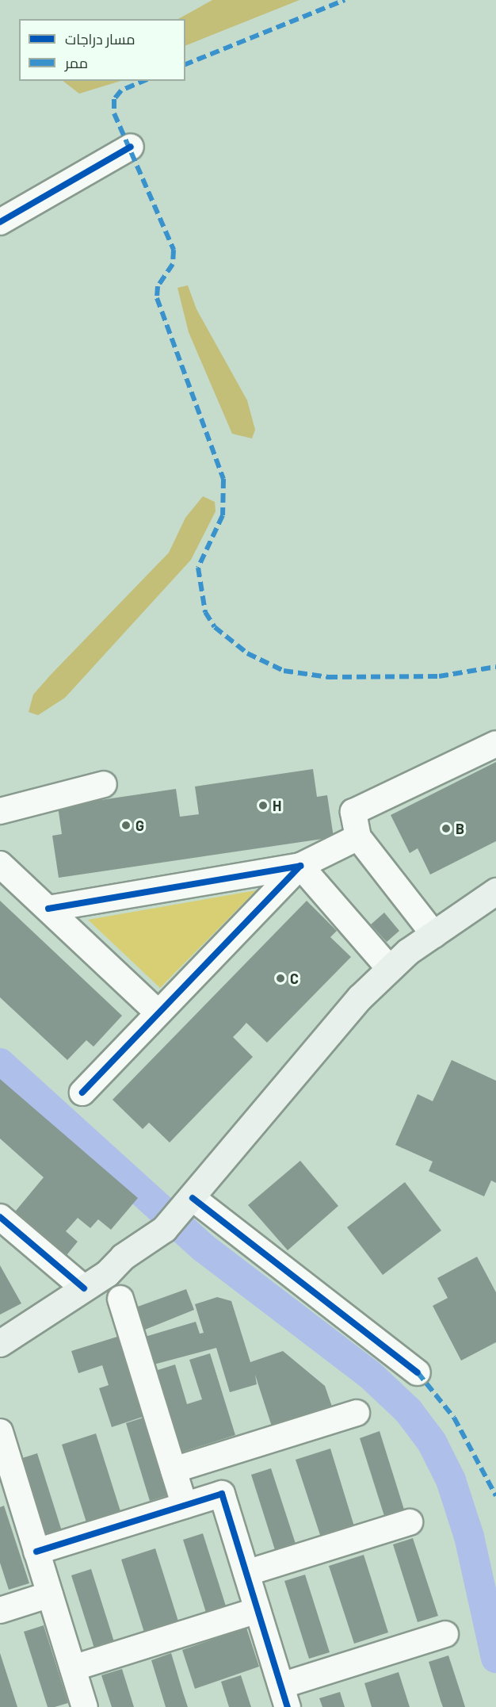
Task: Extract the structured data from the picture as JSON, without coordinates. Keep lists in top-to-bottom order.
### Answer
{
  "places": [
    "H",
    "G",
    "B",
    "C"
  ],
  "legend": ["مسار دراجات", "ممر"]
}
